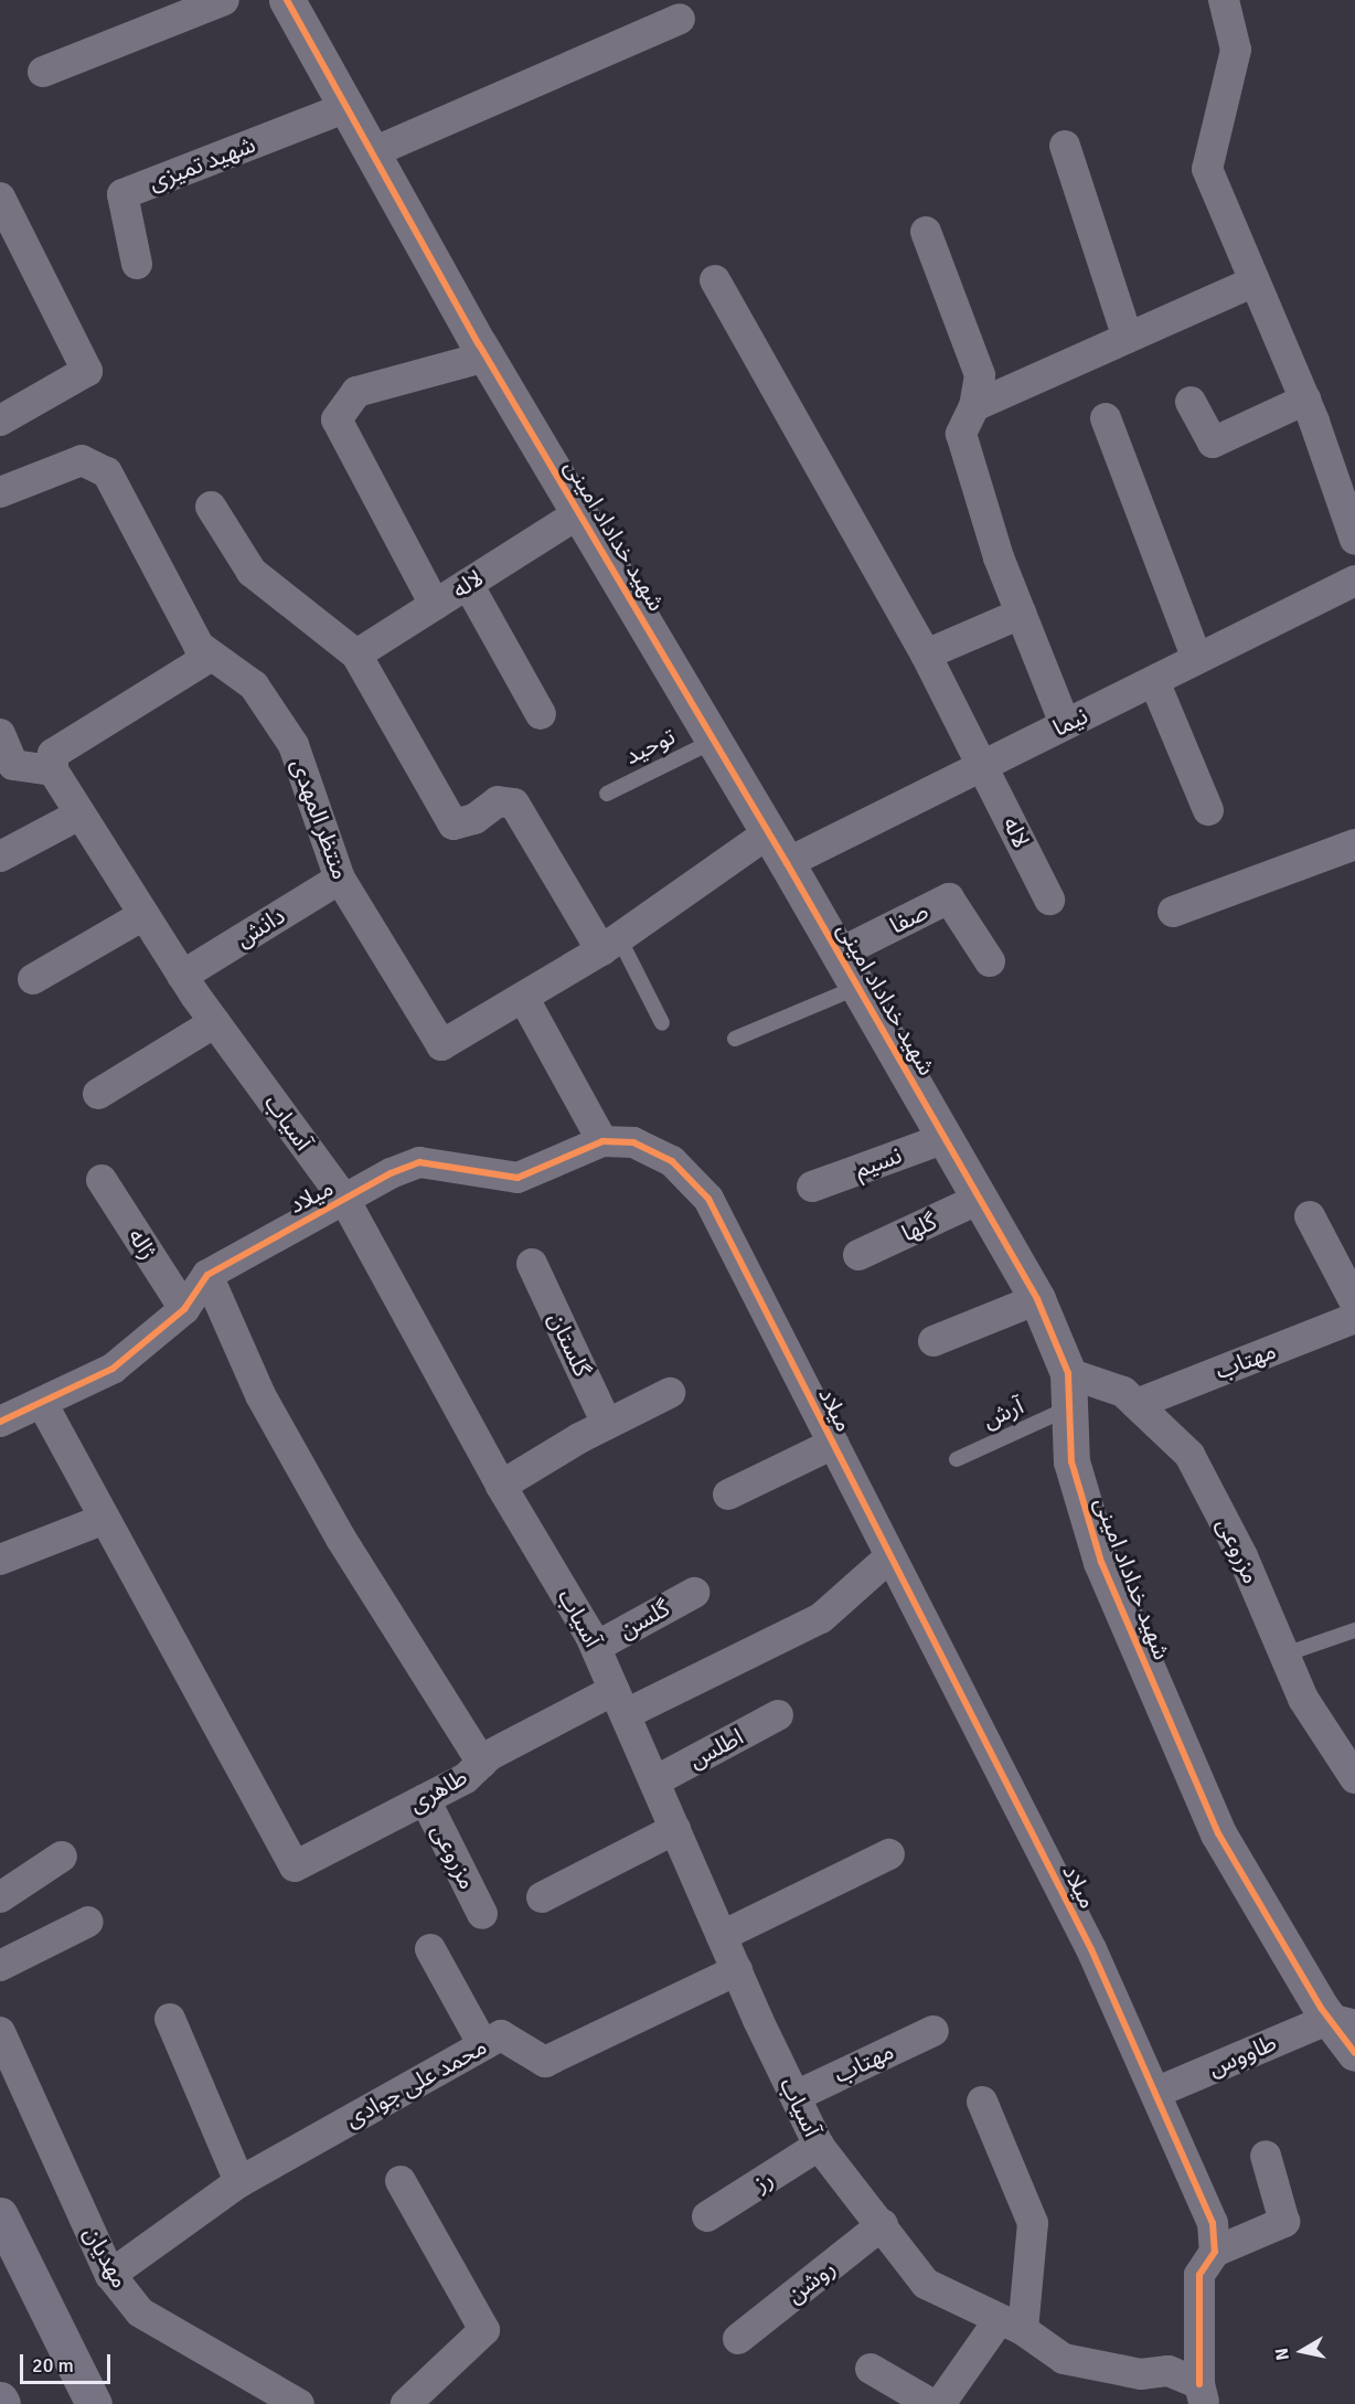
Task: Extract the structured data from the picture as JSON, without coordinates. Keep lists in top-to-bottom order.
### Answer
{
  "streets": {
    "street": [
      "شهید تمیزی",
      "شهید خداداد امینی",
      "لاله",
      "نیما",
      "منتظر المهدی",
      "صفا",
      "دانش",
      "آسیاب",
      "نسیم",
      "میلاد",
      "گلها",
      "ژاله",
      "گلستان",
      "مهتاب",
      "مزروعی",
      "گلسن",
      "اطلس",
      "طاهری",
      "طاووس",
      "محمد علی جوادی",
      "رز",
      "مهدیان",
      "روشن"
    ],
    "lane": ["توحید", "آرش"]
  },
  "crossings": [
    ["شهید تمیزی", "شهید خداداد امینی"],
    ["شهید خداداد امینی", "لاله"],
    ["شهید خداداد امینی", "نیما"],
    ["شهید خداداد امینی", "توحید"],
    ["شهید خداداد امینی", "منتظر المهدی"],
    ["شهید خداداد امینی", "صفا"],
    ["شهید خداداد امینی", "نسیم"],
    ["شهید خداداد امینی", "گلها"],
    ["شهید خداداد امینی", "آرش"],
    ["شهید خداداد امینی", "مزروعی"],
    ["شهید خداداد امینی", "طاووس"],
    ["لاله", "نیما"],
    ["نیما", "منتظر المهدی"],
    ["منتظر المهدی", "دانش"],
    ["دانش", "آسیاب"],
    ["آسیاب", "میلاد"],
    ["آسیاب", "مهتاب"],
    ["آسیاب", "گلسن"],
    ["آسیاب", "اطلس"],
    ["آسیاب", "طاهری"],
    ["آسیاب", "محمد علی جوادی"],
    ["آسیاب", "رز"],
    ["آسیاب", "روشن"],
    ["میلاد", "ژاله"],
    ["میلاد", "طاهری"],
    ["میلاد", "طاووس"],
    ["مهتاب", "مزروعی"],
    ["آرش", "مزروعی"],
    ["مزروعی", "طاهری"],
    ["محمد علی جوادی", "مهدیان"]
  ],
  "scale_bar": "20 m",
  "north": "left"
}
